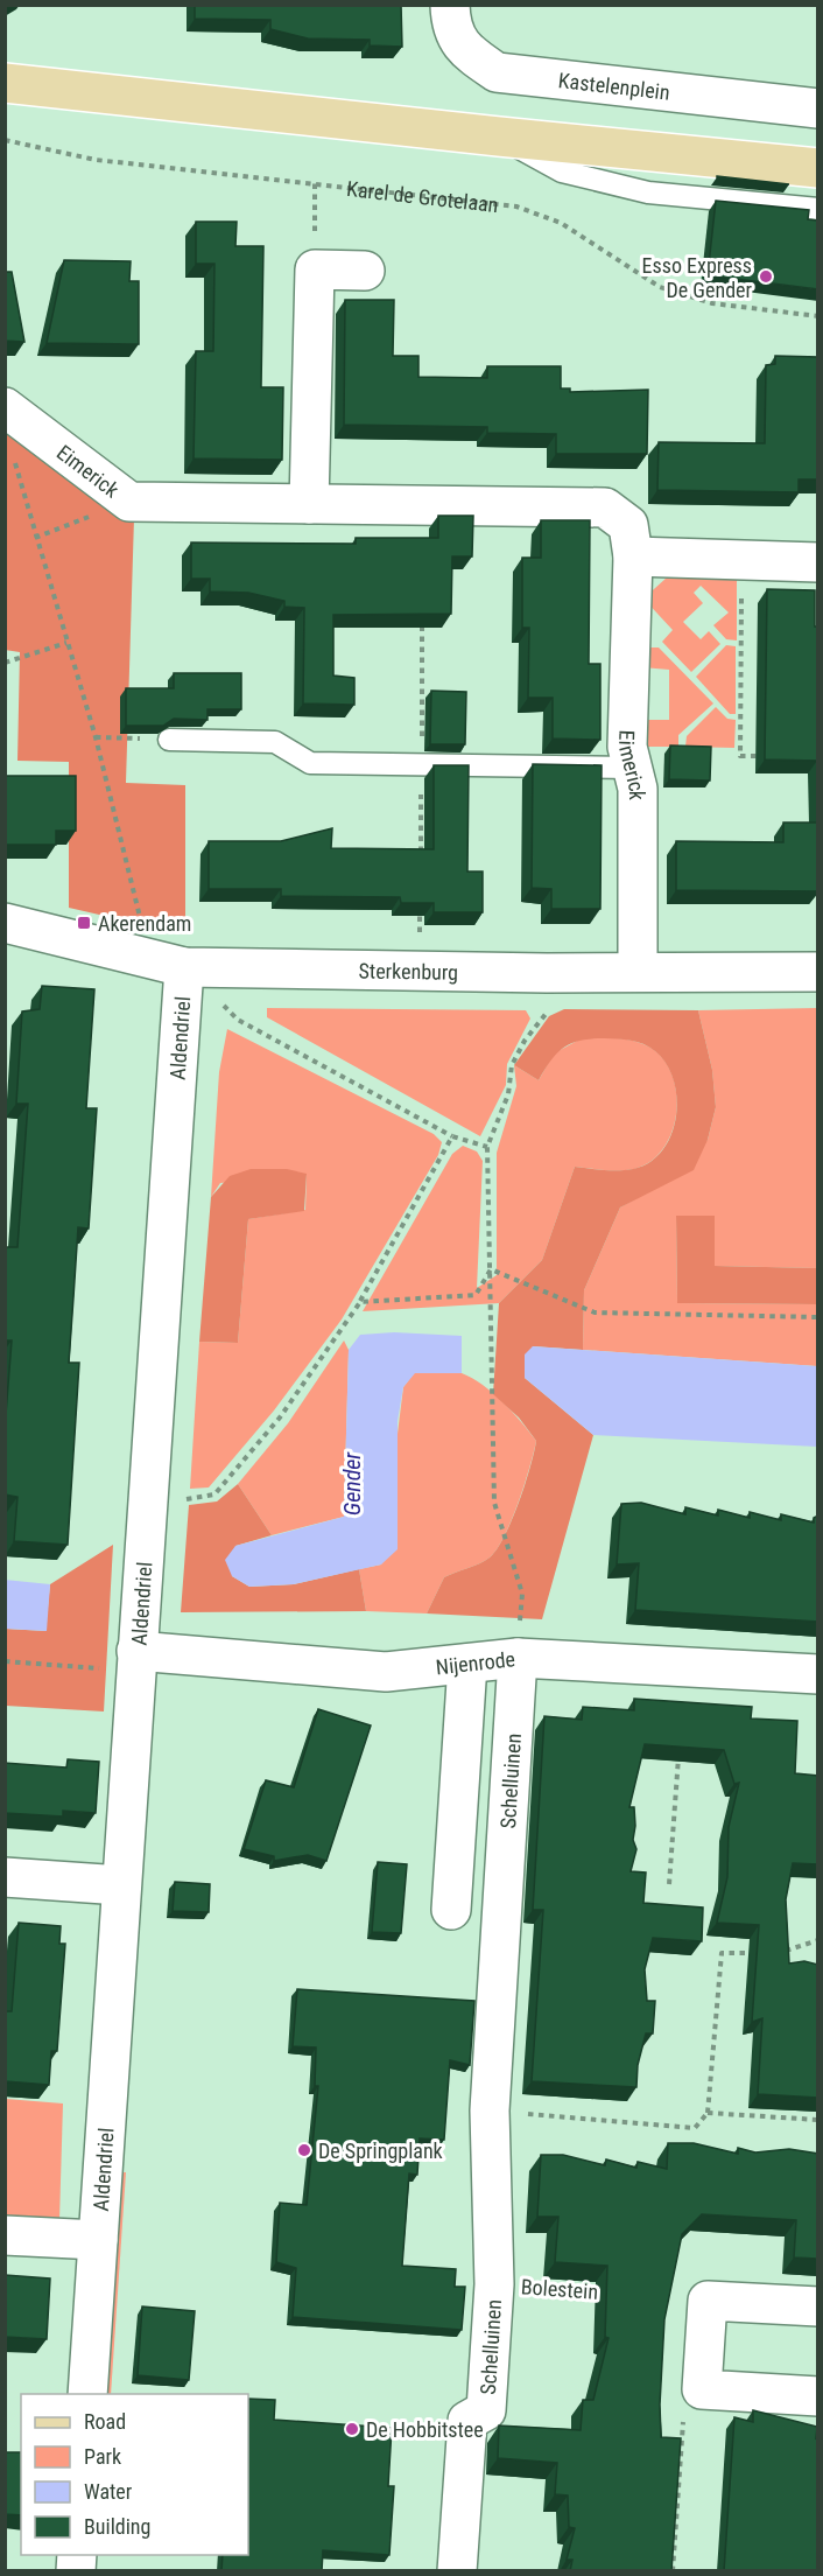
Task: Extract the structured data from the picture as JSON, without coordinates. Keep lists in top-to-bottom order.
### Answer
{
  "streets": {
    "street": [
      "Kastelenplein",
      "Eimerick",
      "Sterkenburg",
      "Aldendriel",
      "Nijenrode",
      "Schelluinen"
    ],
    "path": ["Karel de Grotelaan", "Bolestein"]
  },
  "crossings": [
    ["Eimerick", "Sterkenburg"],
    ["Sterkenburg", "Aldendriel"],
    ["Aldendriel", "Nijenrode"],
    ["Nijenrode", "Schelluinen"],
    ["Schelluinen", "Bolestein"]
  ],
  "water": ["Gender"],
  "places": {
    "other": ["Esso Express De Gender", "De Springplank", "De Hobbitstee"],
    "transit": ["Akerendam"]
  },
  "legend": [
    "Road",
    "Park",
    "Water",
    "Building"
  ]
}
